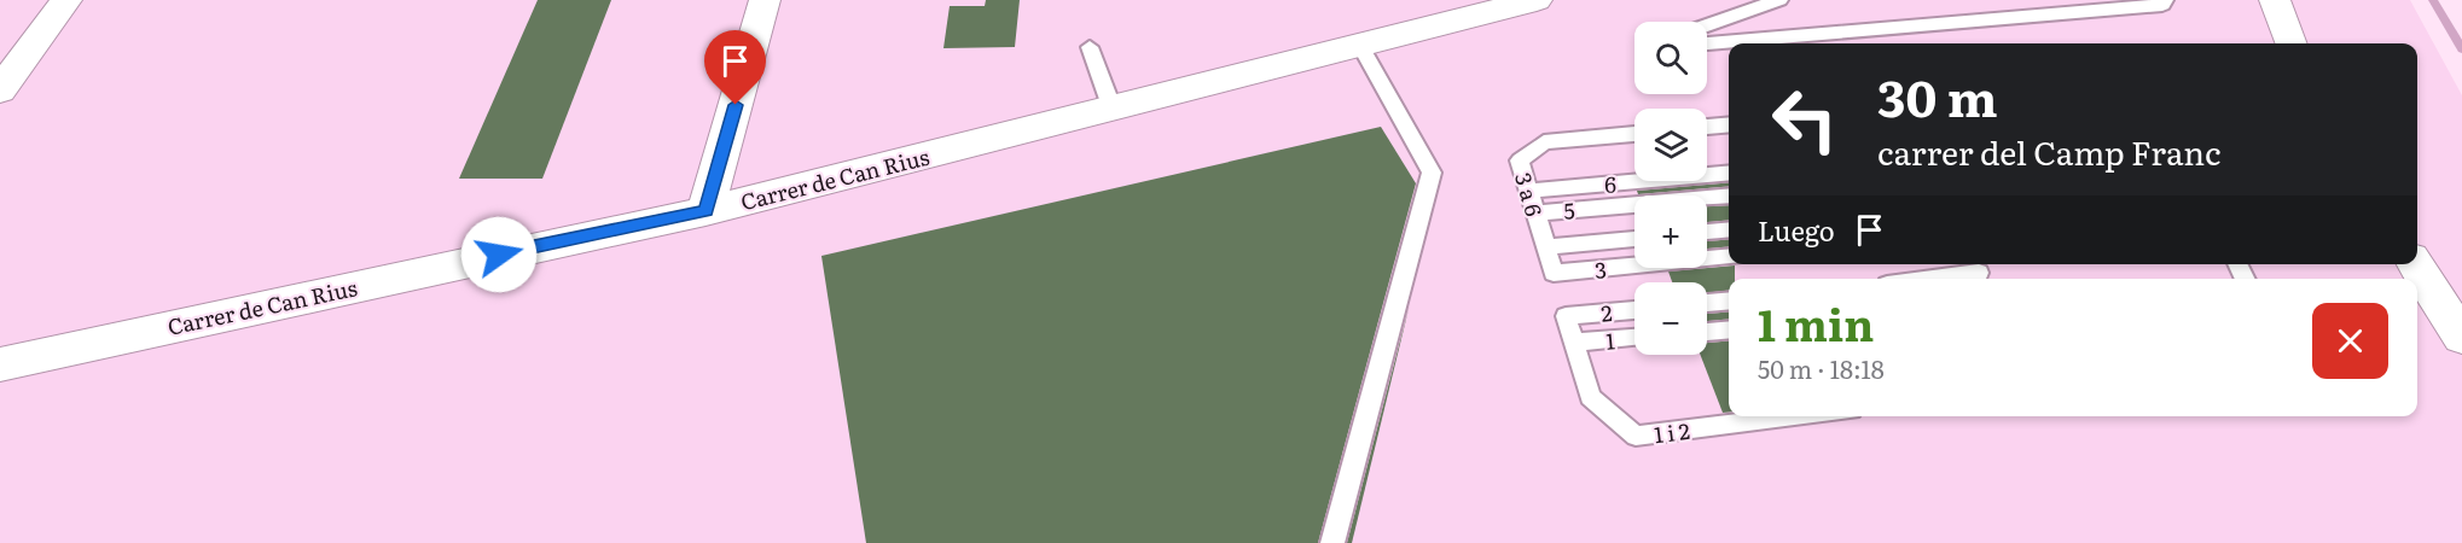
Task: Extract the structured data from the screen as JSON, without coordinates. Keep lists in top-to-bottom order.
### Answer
{
  "streets": {
    "street": ["Carrer de Can Rius"],
    "lane": [
      "6",
      "3 a 6",
      "5",
      "3",
      "2",
      "1",
      "1 i 2"
    ]
  },
  "crossings": [
    ["6", "3 a 6"],
    ["3 a 6", "5"],
    ["3 a 6", "3"],
    ["2", "1 i 2"],
    ["1", "1 i 2"]
  ],
  "page": {
    "map_buttons": ["+", "−"],
    "turn": ["30 m", "carrer del Camp Franc"],
    "then": "Luego",
    "heading": ["1 min", "50 m · 18:18"]
  }
}
